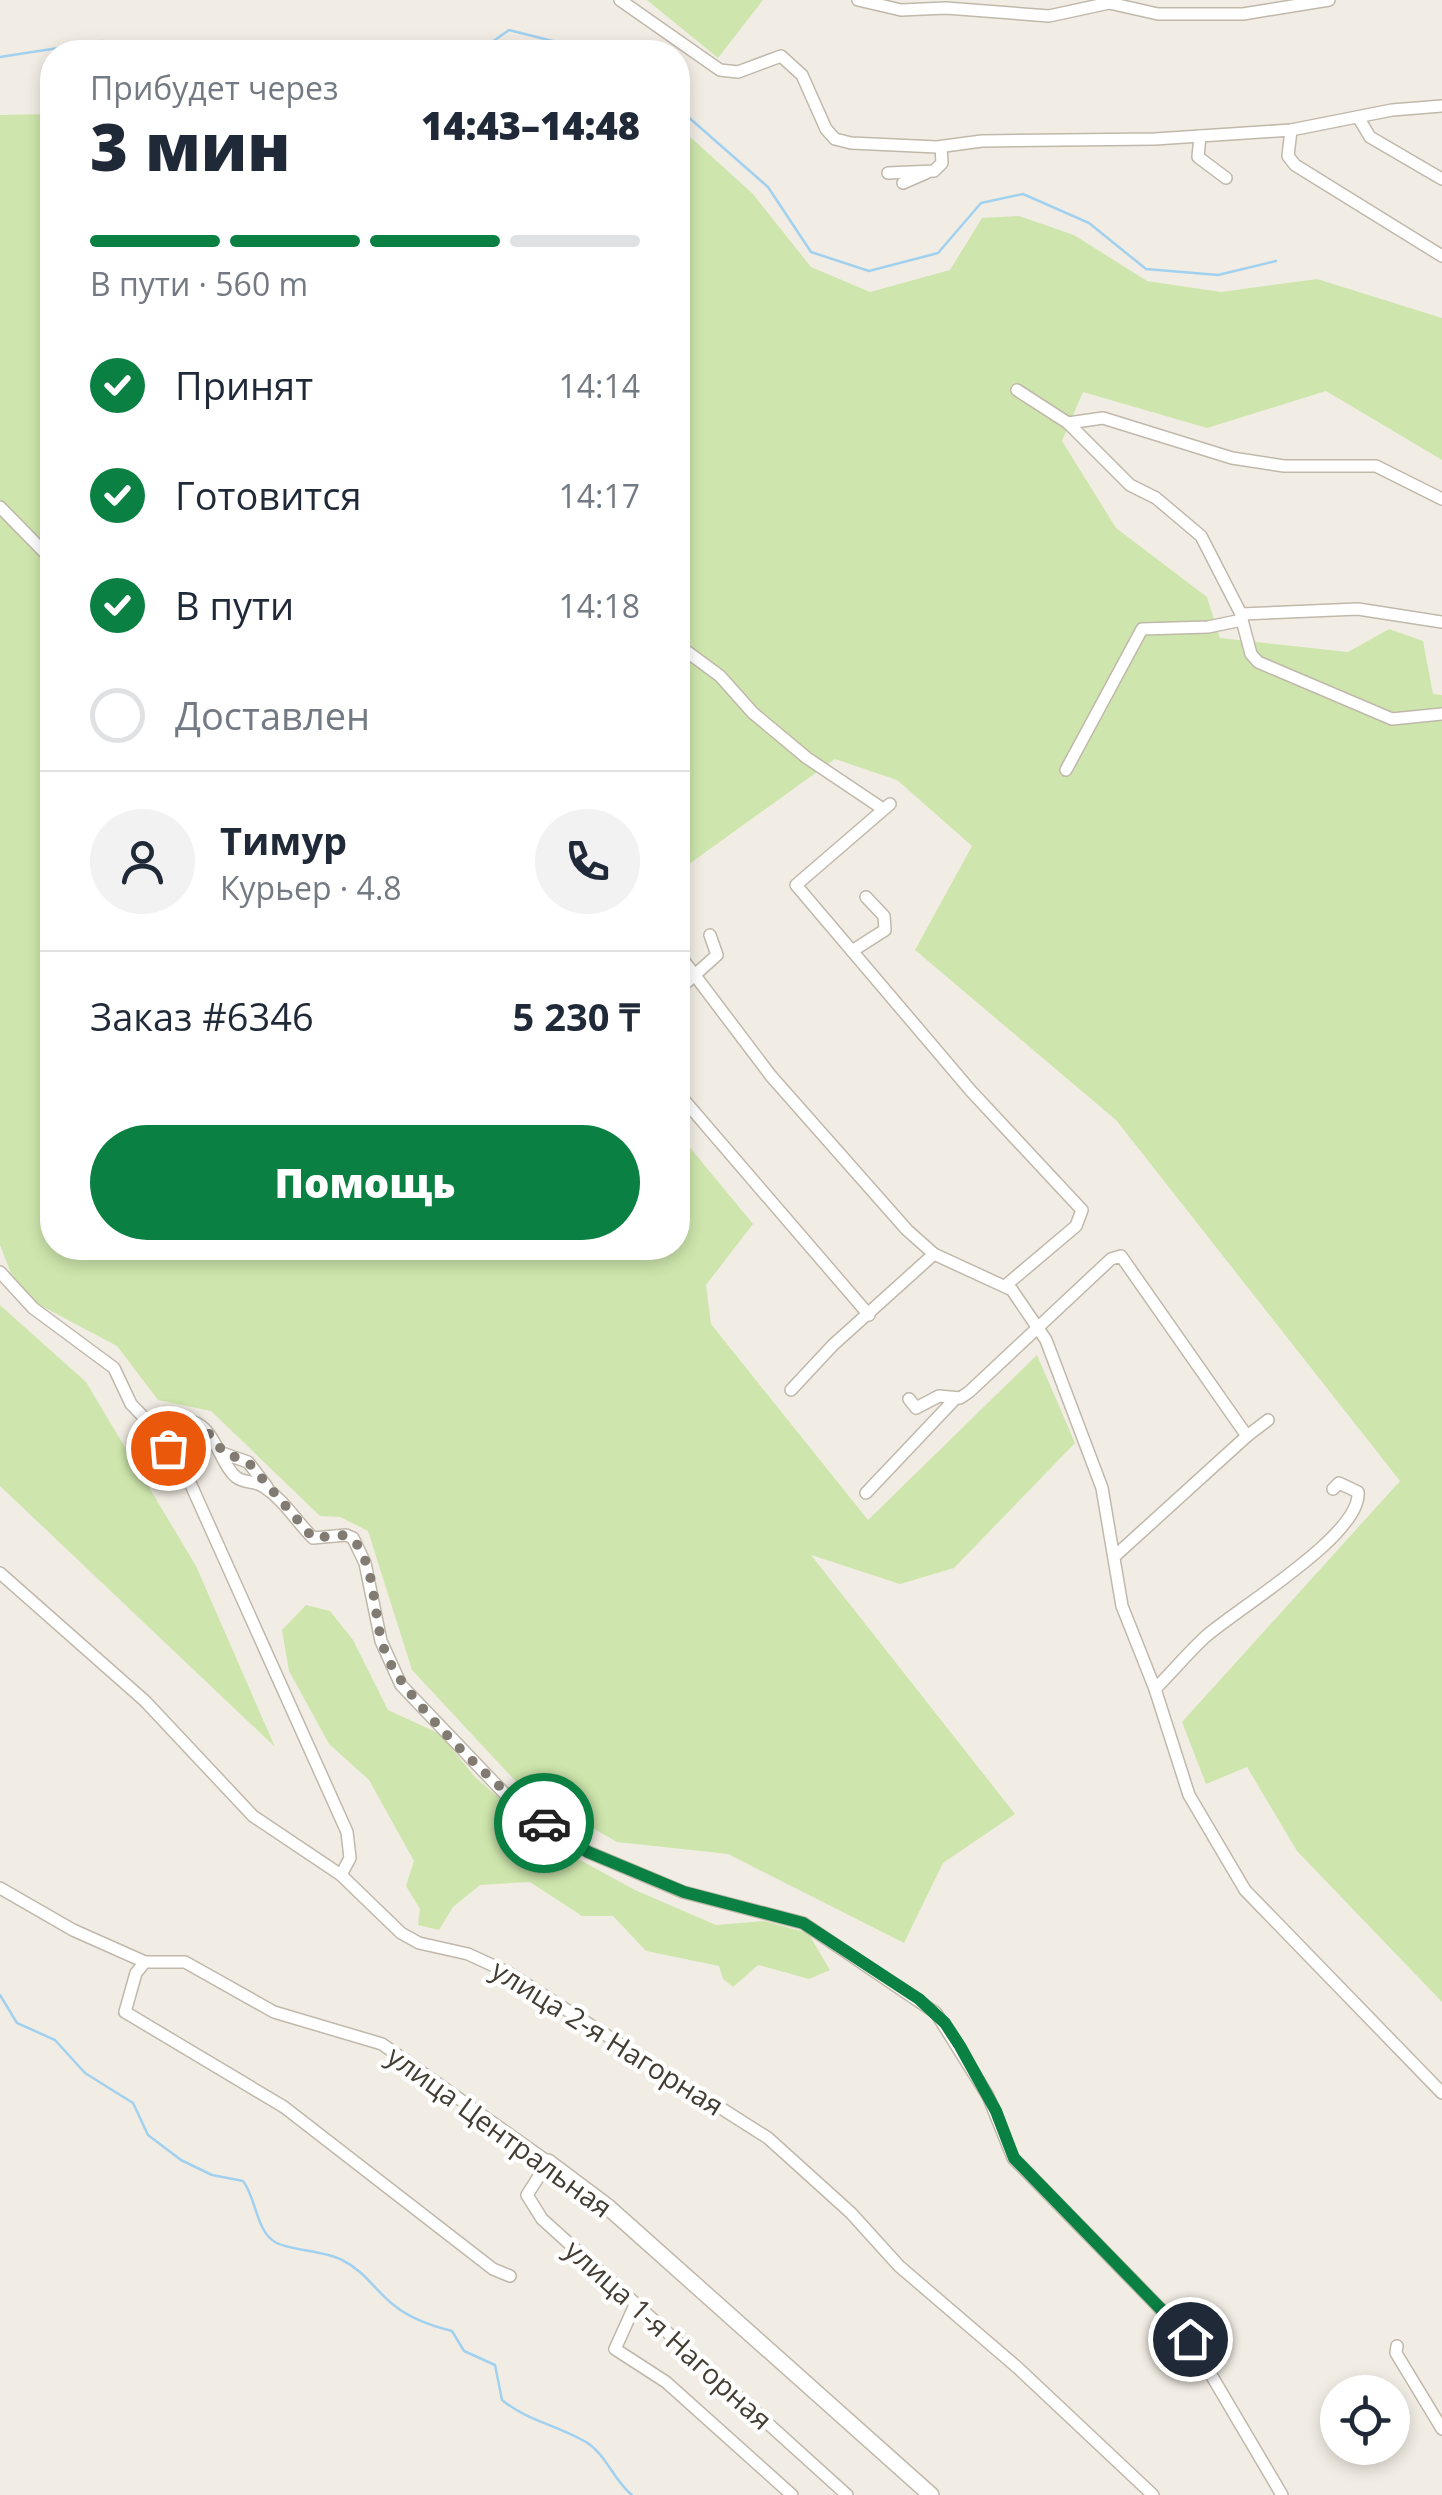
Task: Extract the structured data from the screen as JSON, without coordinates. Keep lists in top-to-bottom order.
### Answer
{
  "streets": {
    "street": ["улица 2-я Нагорная", "улица Центральная", "улица 1-я Нагорная"]
  },
  "crossings": [
    ["улица Центральная", "улица 1-я Нагорная"]
  ],
  "page": {
    "heading": ["3 мин", "Прибудет через", "14:43–14:48"],
    "panel": [
      "Тимур",
      "Курьер · 4.8",
      "Заказ #6346",
      "5 230 ₸"
    ],
    "bar": "В пути · 560 m",
    "list": [
      ["Принят", "14:14"],
      ["Готовится", "14:17"],
      ["В пути", "14:18"],
      "Доставлен"
    ],
    "buttons": "Помощь"
  }
}
